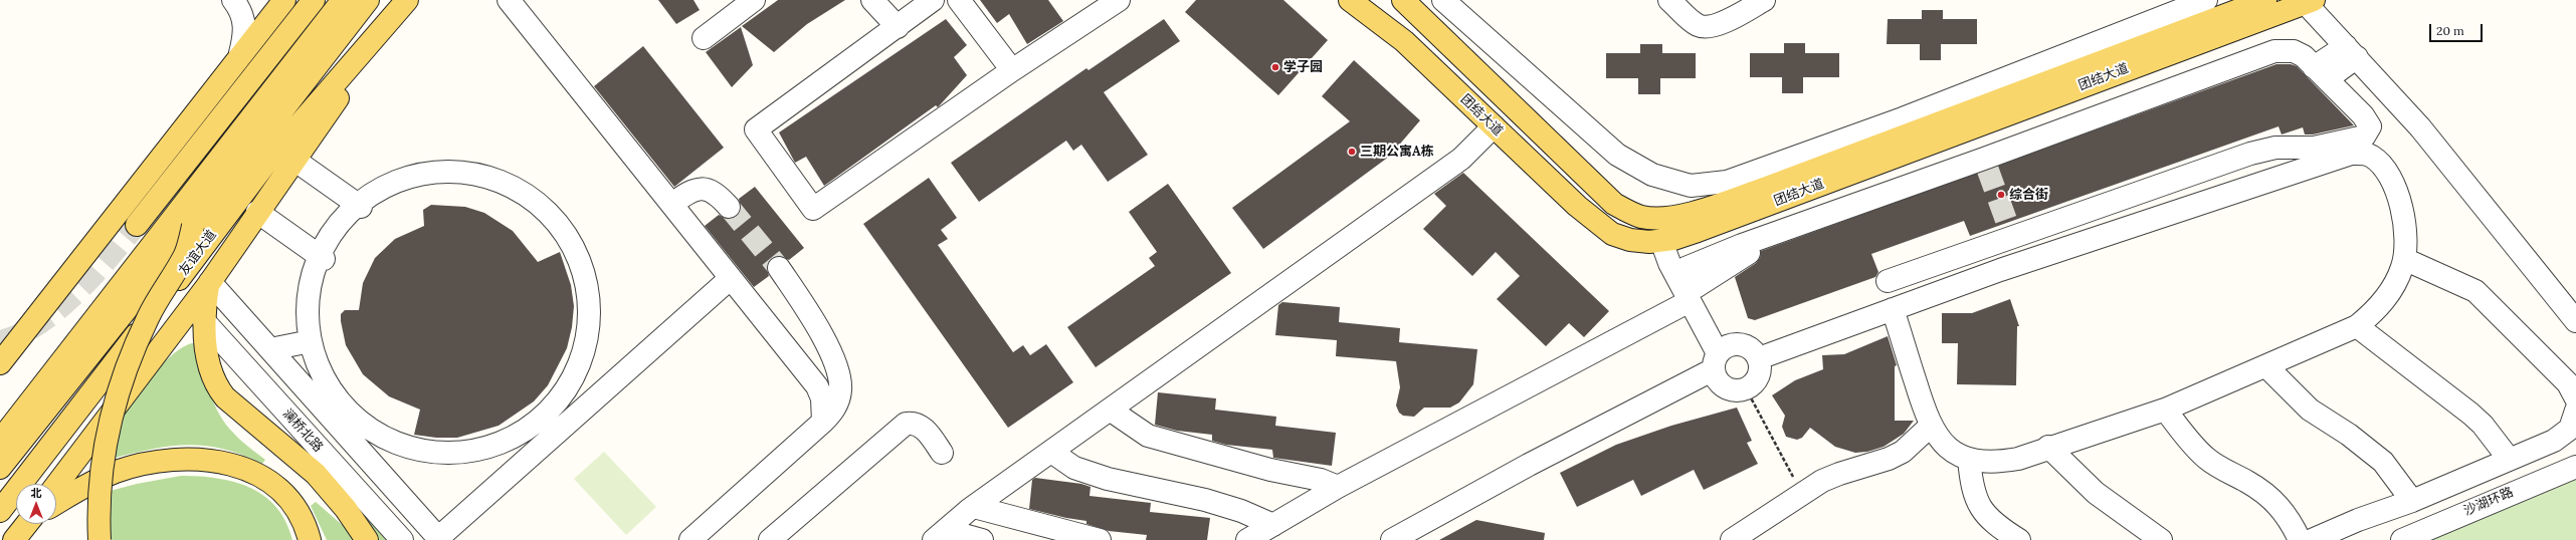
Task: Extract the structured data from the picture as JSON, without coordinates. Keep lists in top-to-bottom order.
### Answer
{
  "streets": {
    "main road": ["团结大道", "友谊大道"],
    "street": ["澜桥北路", "沙湖环路"]
  },
  "places": ["学子园", "三期公寓A栋", "综合街"],
  "scale_bar": "20 m",
  "north": "top"
}
